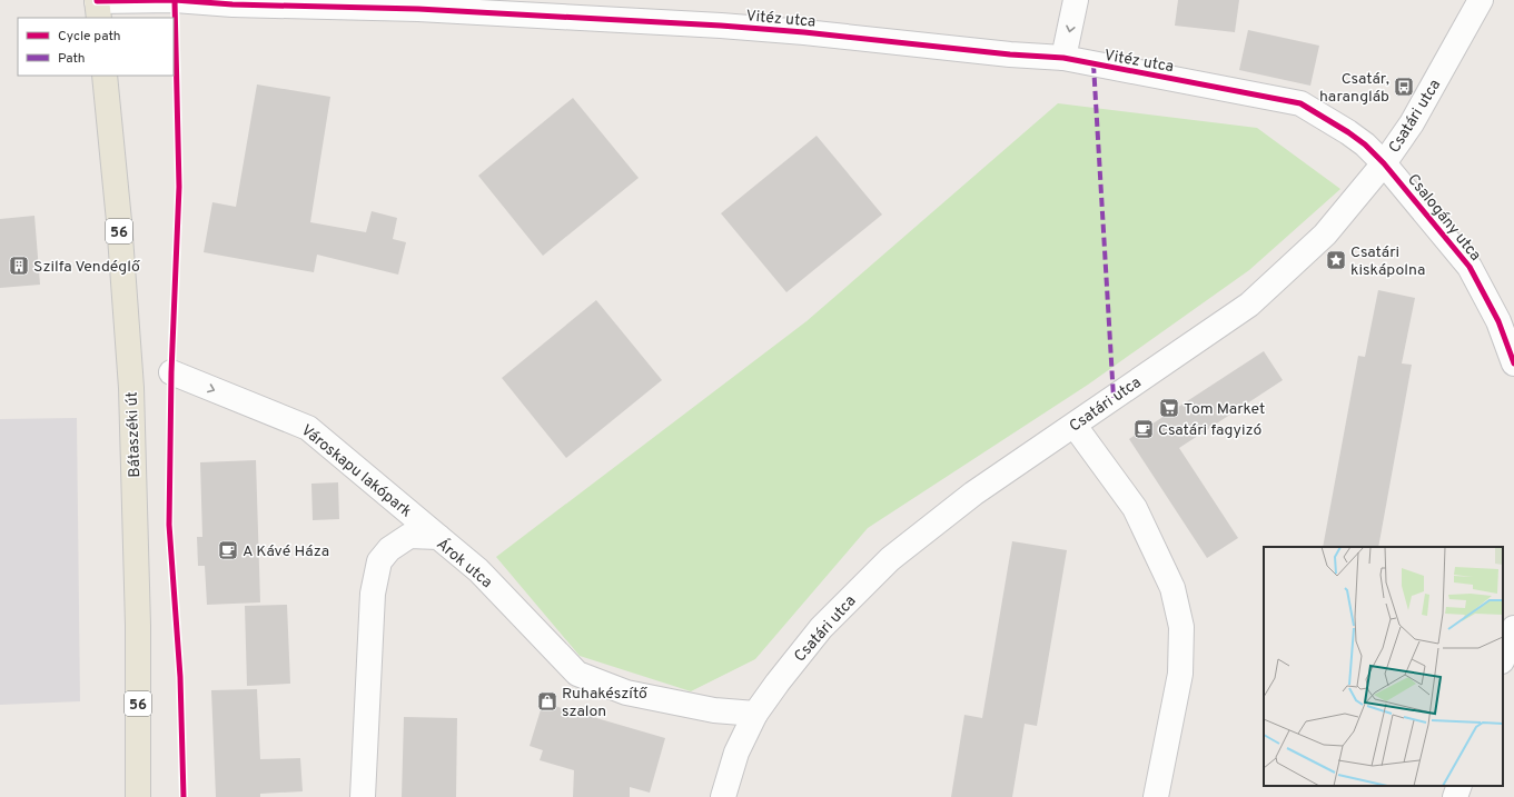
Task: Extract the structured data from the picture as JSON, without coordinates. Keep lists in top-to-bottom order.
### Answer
{
  "streets": {
    "main road": ["56", "Bátaszéki út"],
    "street": [
      "Vitéz utca",
      "Csatári utca",
      "Csalogány utca",
      "Városkapu lakópark",
      "Árok utca"
    ]
  },
  "crossings": [
    ["Vitéz utca", "Csatári utca"],
    ["Vitéz utca", "Csalogány utca"],
    ["Csatári utca", "Csalogány utca"],
    ["Csatári utca", "Árok utca"],
    ["Városkapu lakópark", "Árok utca"]
  ],
  "one_way": ["Városkapu lakópark"],
  "places": {
    "bus stop": ["Csatár, harangláb"],
    "place": ["Csatári kiskápolna"],
    "building": ["Szilfa Vendéglő"],
    "supermarket": ["Tom Market"],
    "cafe": ["Csatári fagyizó", "A Kávé Háza"],
    "shop": ["Ruhakészítő szalon"]
  },
  "legend": ["Cycle path", "Path"]
}
